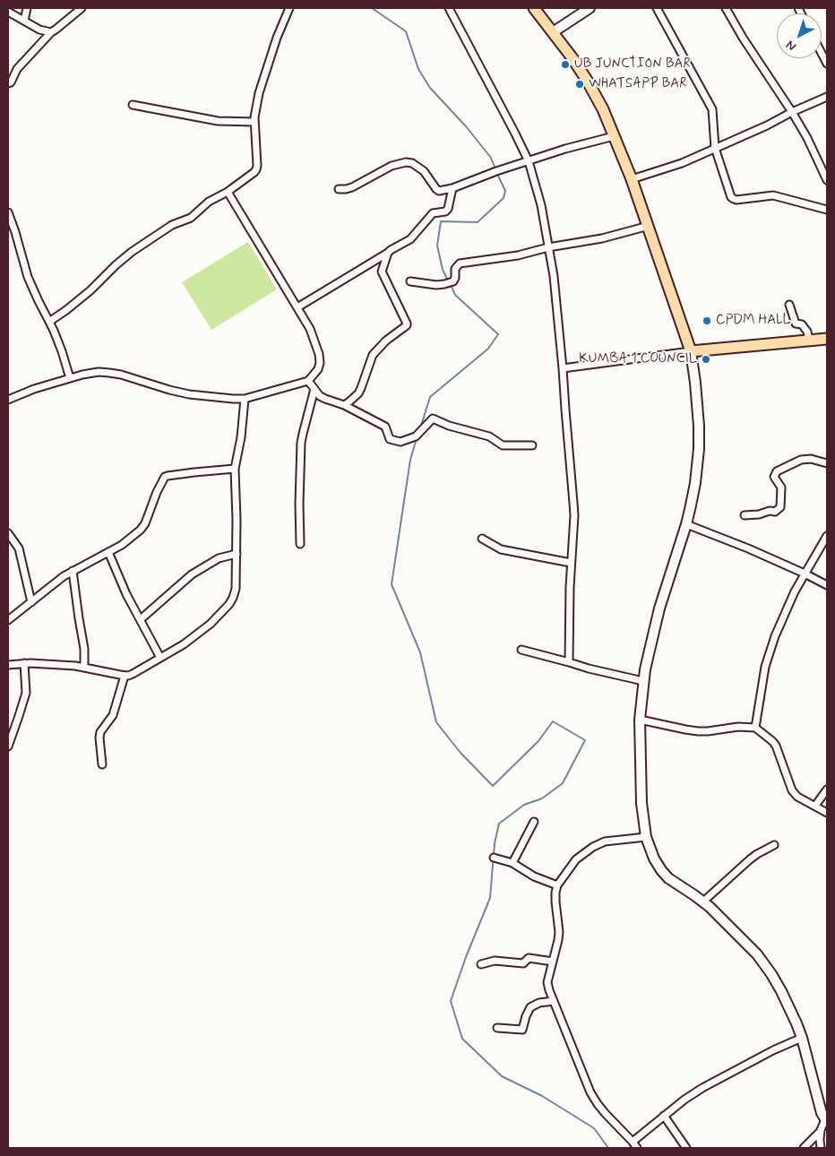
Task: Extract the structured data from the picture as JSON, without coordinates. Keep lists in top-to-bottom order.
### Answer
{
  "places": [
    "UB JUNCTION BAR",
    "WHATSAPP BAR",
    "CPDM HALL",
    "KUMBA 1 COUNCIL"
  ],
  "north": "bottom left"
}
